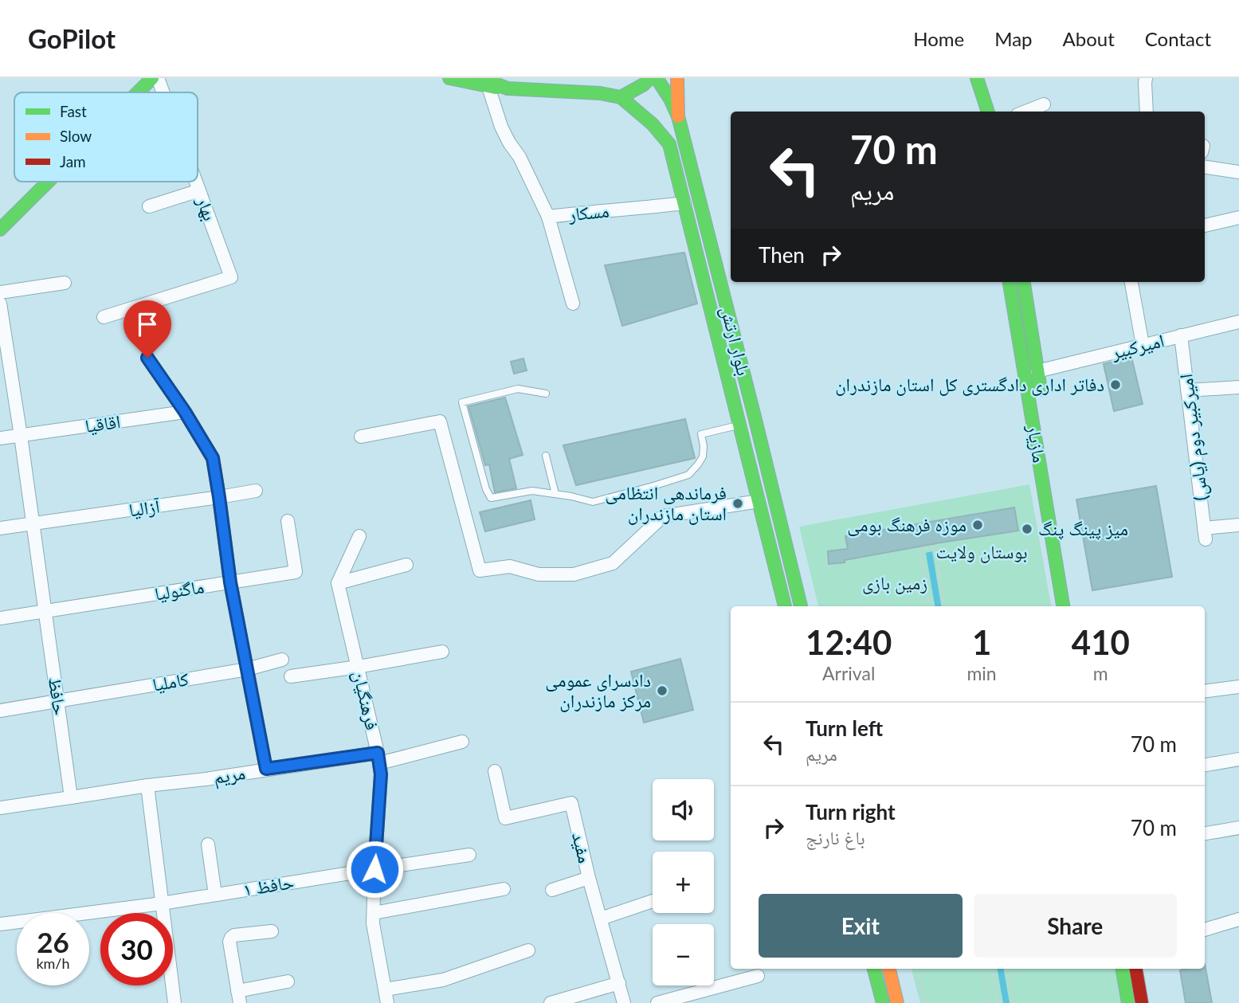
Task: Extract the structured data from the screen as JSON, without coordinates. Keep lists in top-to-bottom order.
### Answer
{
  "streets": {
    "main road": ["بلوار ارتش", "مازیار"],
    "street": [
      "بهار",
      "مسکار",
      "امیرکبیر",
      "اقاقیا",
      "امیرکبیر دوم (یاس)",
      "آزالیا",
      "ماگنولیا",
      "کاملیا",
      "حافظ",
      "فرهنگیان",
      "مریم",
      "مفید",
      "حافظ ۱"
    ]
  },
  "crossings": [
    ["مسکار", "بلوار ارتش"],
    ["امیرکبیر", "امیرکبیر دوم (یاس)"],
    ["امیرکبیر", "مازیار"],
    ["اقاقیا", "حافظ"],
    ["آزالیا", "حافظ"],
    ["ماگنولیا", "حافظ"],
    ["کاملیا", "حافظ"],
    ["فرهنگیان", "مریم"],
    ["فرهنگیان", "حافظ ۱"]
  ],
  "parks": ["بوستان ولایت", "زمین بازی"],
  "places": [
    "دفاتر اداری دادگستری کل استان مازندران",
    "فرماندهی انتظامی استان مازندران",
    "موزه فرهنگ بومی",
    "میز پینگ پنگ",
    "دادسرای عمومی مرکز مازندران"
  ],
  "legend": ["Fast", "Slow", "Jam"],
  "page": {
    "header": "GoPilot",
    "nav": [
      "Home",
      "Map",
      "About",
      "Contact"
    ],
    "turn": ["70 m", "مریم"],
    "then": "Then",
    "eta": [
      "12:40",
      "Arrival",
      "1",
      "min",
      "410",
      "m"
    ],
    "list": [
      {
        "name": "Turn left",
        "note": "مریم",
        "value": "70 m"
      },
      {
        "name": "Turn right",
        "note": "باغ نارنج",
        "value": "70 m"
      }
    ],
    "map_buttons": ["+", "−"],
    "buttons": ["Exit", "Share"],
    "speed": "26 km/h",
    "limit": "30"
  }
}
